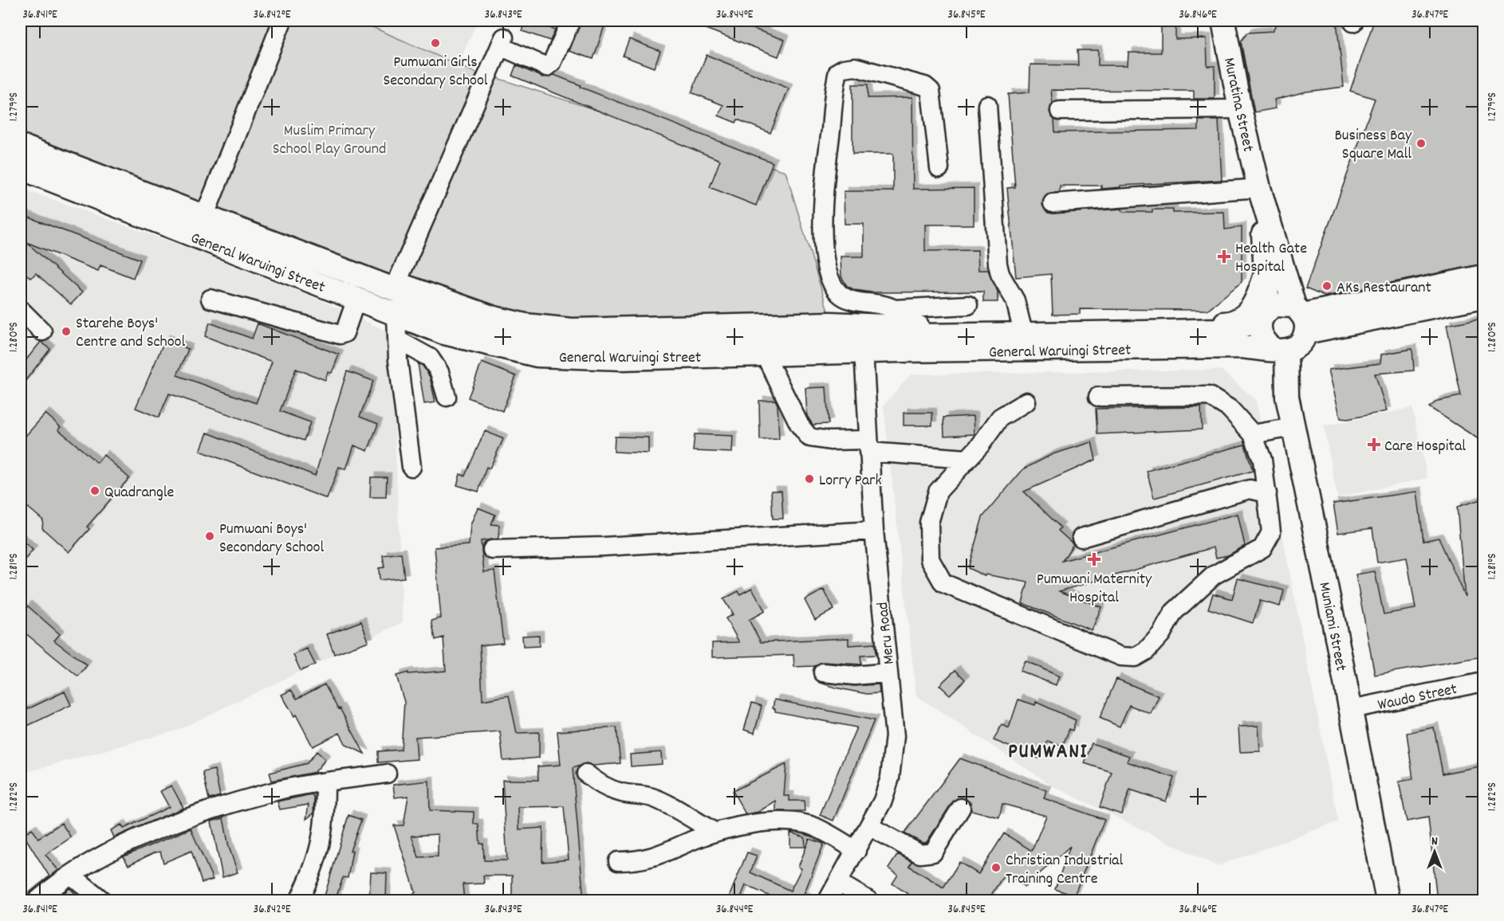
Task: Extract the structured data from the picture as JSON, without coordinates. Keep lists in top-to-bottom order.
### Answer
{
  "streets": {
    "main road": ["Muratina Street", "General Waruingi Street", "Muniami Street"],
    "street": ["Meru Road", "Waudo Street"]
  },
  "crossings": [
    ["Muratina Street", "General Waruingi Street"],
    ["Muratina Street", "Muniami Street"],
    ["General Waruingi Street", "Muniami Street"],
    ["General Waruingi Street", "Meru Road"],
    ["Muniami Street", "Waudo Street"]
  ],
  "districts": ["PUMWANI"],
  "parks": ["Muslim Primary School Play Ground"],
  "places": {
    "other": [
      "Pumwani Girls Secondary School",
      "Business Bay Square Mall",
      "AKs Restaurant",
      "Starehe Boys' Centre and School",
      "Lorry Park",
      "Quadrangle",
      "Pumwani Boys' Secondary School",
      "Christian Industrial Training Centre"
    ],
    "health": ["Health Gate Hospital", "Care Hospital", "Pumwani Maternity Hospital"]
  },
  "north": "top",
  "coordinates": [
    "36.841°E",
    "36.842°E",
    "36.843°E",
    "36.844°E",
    "36.845°E",
    "36.846°E",
    "36.847°E",
    "1.279°S",
    "1.280°S",
    "1.281°S",
    "1.282°S"
  ]
}
